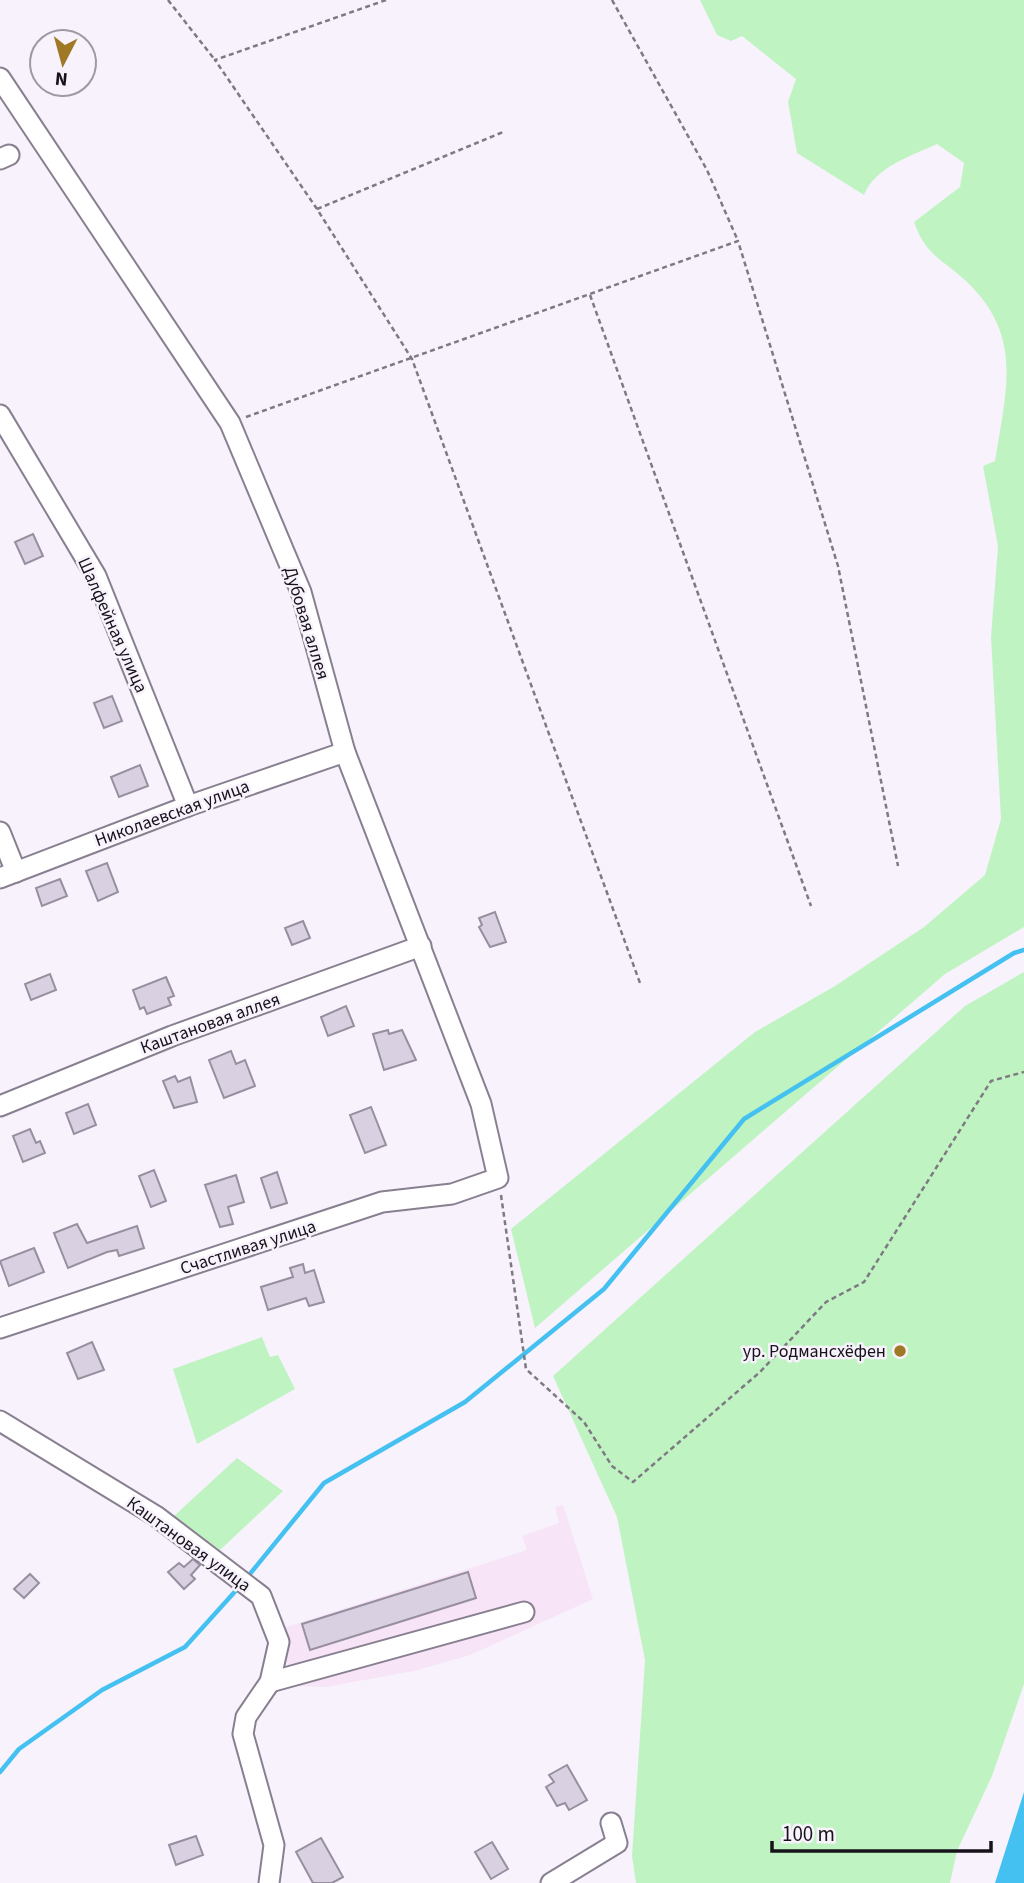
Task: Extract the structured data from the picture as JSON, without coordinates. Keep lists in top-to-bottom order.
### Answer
{
  "streets": {
    "street": [
      "Дубовая аллея",
      "Шалфейная улица",
      "Николаевская улица",
      "Каштановая аллея",
      "Счастливая улица",
      "Каштановая улица"
    ]
  },
  "crossings": [
    ["Дубовая аллея", "Николаевская улица"],
    ["Дубовая аллея", "Каштановая аллея"],
    ["Дубовая аллея", "Счастливая улица"],
    ["Шалфейная улица", "Николаевская улица"]
  ],
  "places": ["ур. Родмансхёфен"],
  "scale_bar": "100 m",
  "north": "bottom"
}
